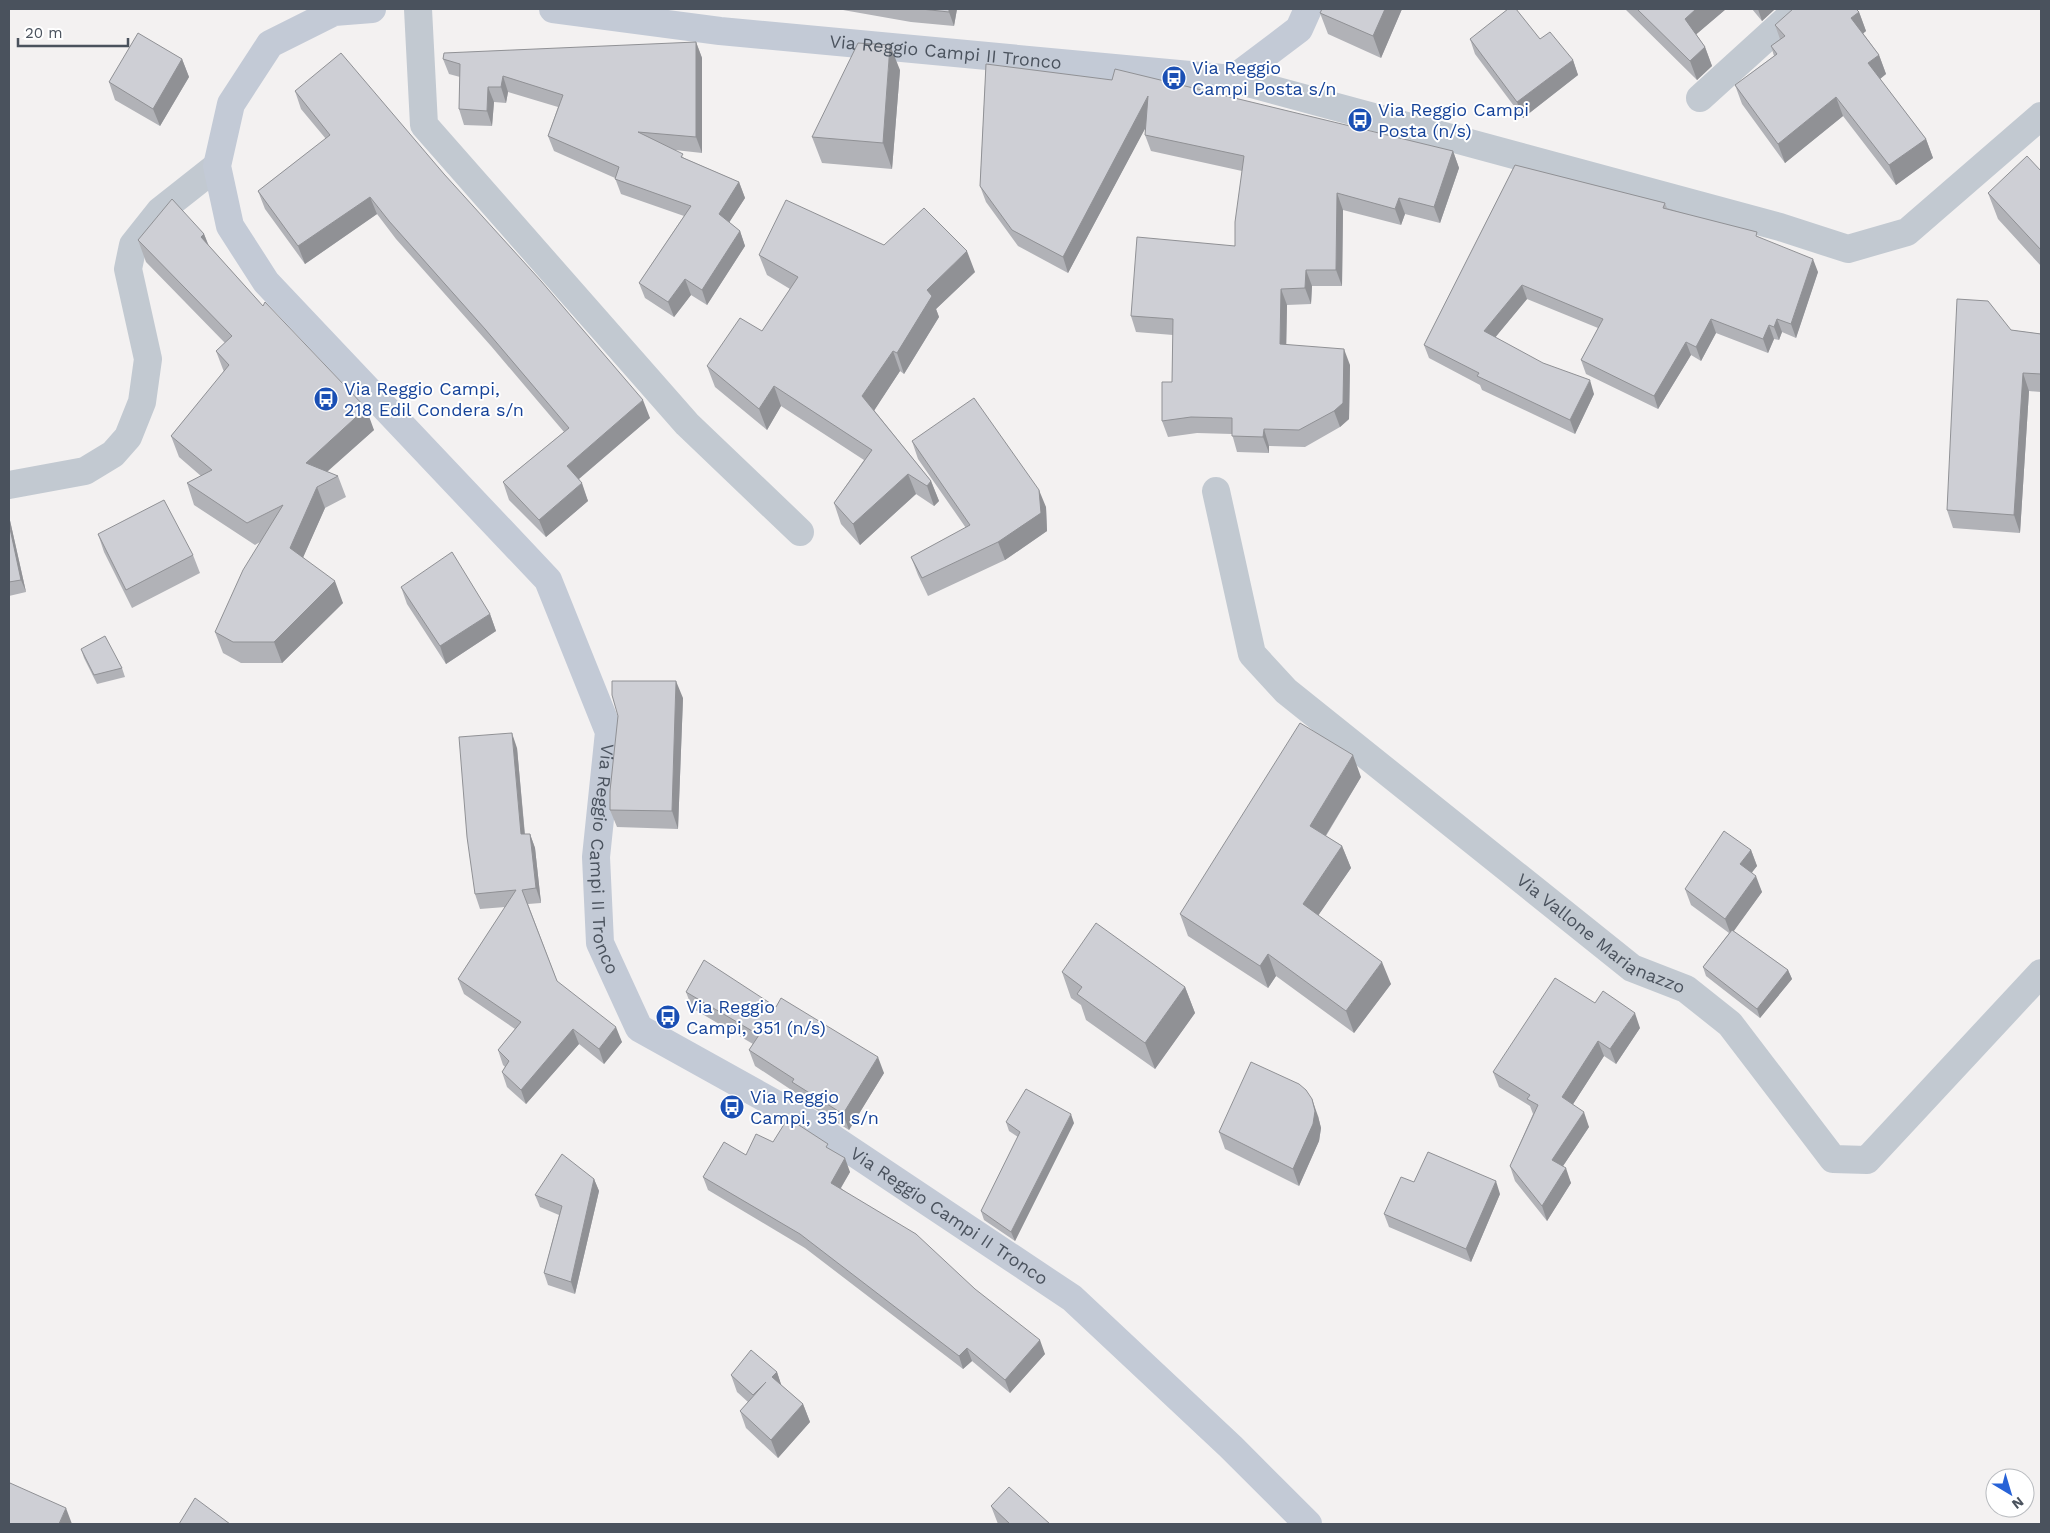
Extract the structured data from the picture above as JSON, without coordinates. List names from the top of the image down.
{
  "streets": {
    "main road": ["Via Reggio Campi II Tronco"],
    "street": ["Via Vallone Marianazzo"]
  },
  "places": {
    "bus stop": [
      "Via Reggio Campi Posta s/n",
      "Via Reggio Campi Posta (n/s)",
      "Via Reggio Campi, 218 Edil Condera s/n",
      "Via Reggio Campi, 351 (n/s)",
      "Via Reggio Campi, 351 s/n"
    ]
  },
  "scale_bar": "20 m",
  "north": "bottom right"
}
